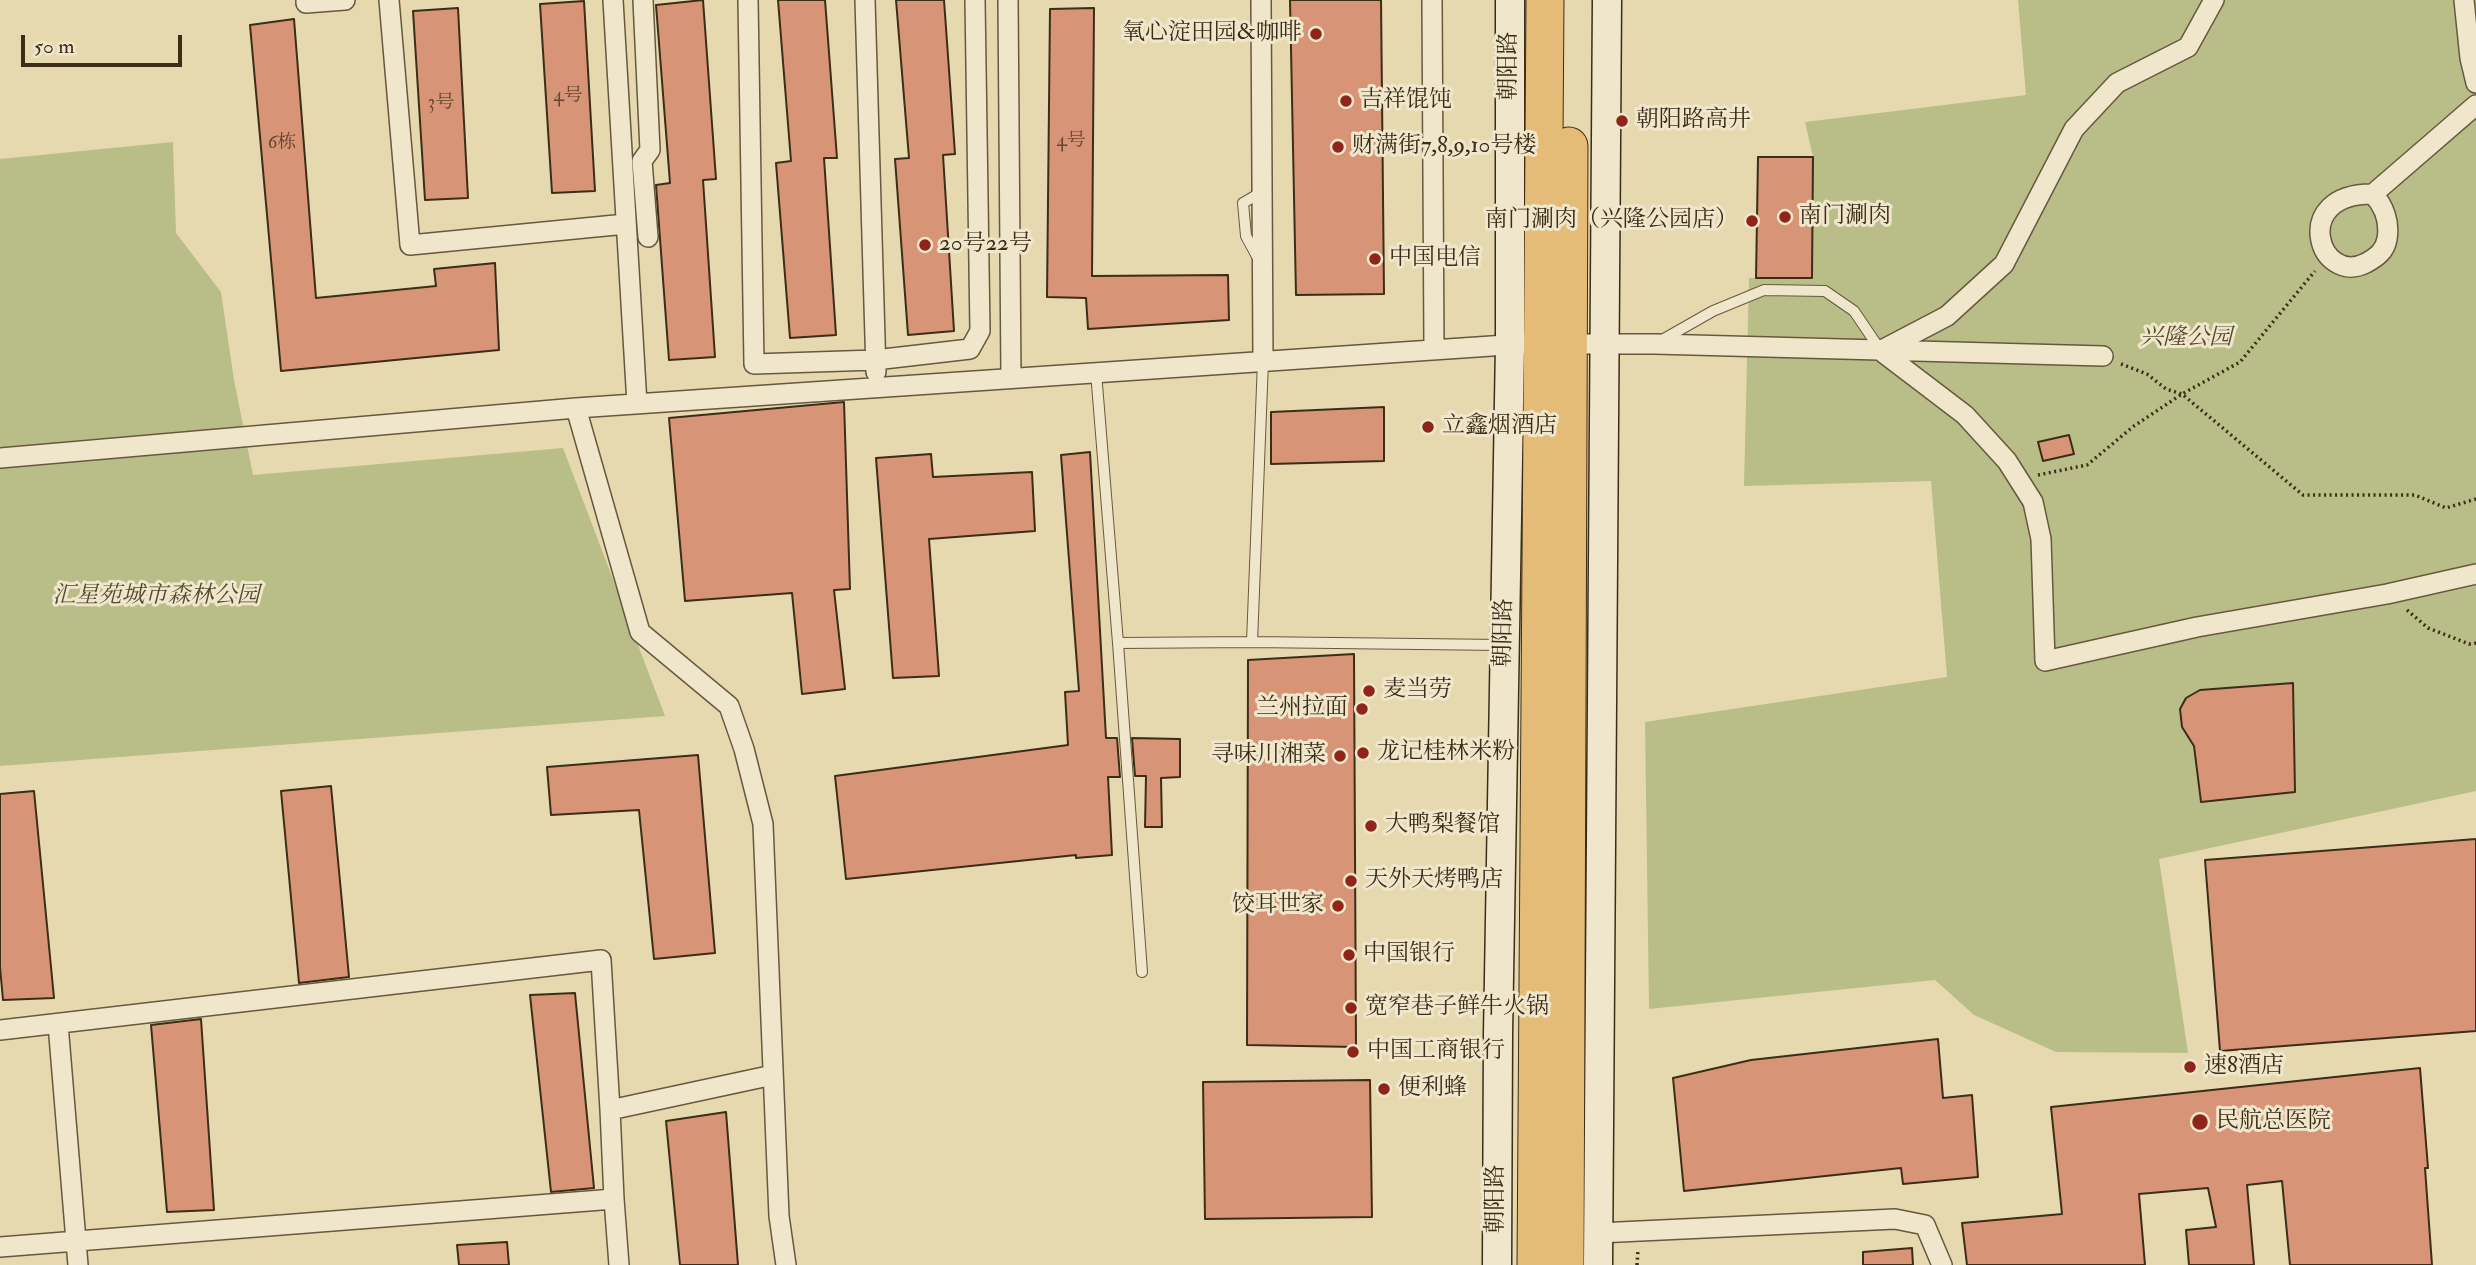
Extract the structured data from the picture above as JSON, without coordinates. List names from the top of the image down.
{
  "streets": {
    "highway": ["朝阳路"]
  },
  "parks": ["兴隆公园", "汇星苑城市森林公园"],
  "places": [
    "氧心淀田园&咖啡",
    "吉祥馄饨",
    "朝阳路高井",
    "财满街7,8,9,10号楼",
    "南门涮肉",
    "南门涮肉（兴隆公园店）",
    "20号22号",
    "中国电信",
    "立鑫烟酒店",
    "麦当劳",
    "兰州拉面",
    "龙记桂林米粉",
    "寻味川湘菜",
    "大鸭梨餐馆",
    "天外天烤鸭店",
    "饺耳世家",
    "中国银行",
    "宽窄巷子鲜牛火锅",
    "中国工商银行",
    "速8酒店",
    "便利蜂",
    "民航总医院"
  ],
  "house_numbers": [
    "4号",
    "3号",
    "4号",
    "6栋"
  ],
  "scale_bar": "50 m"
}
